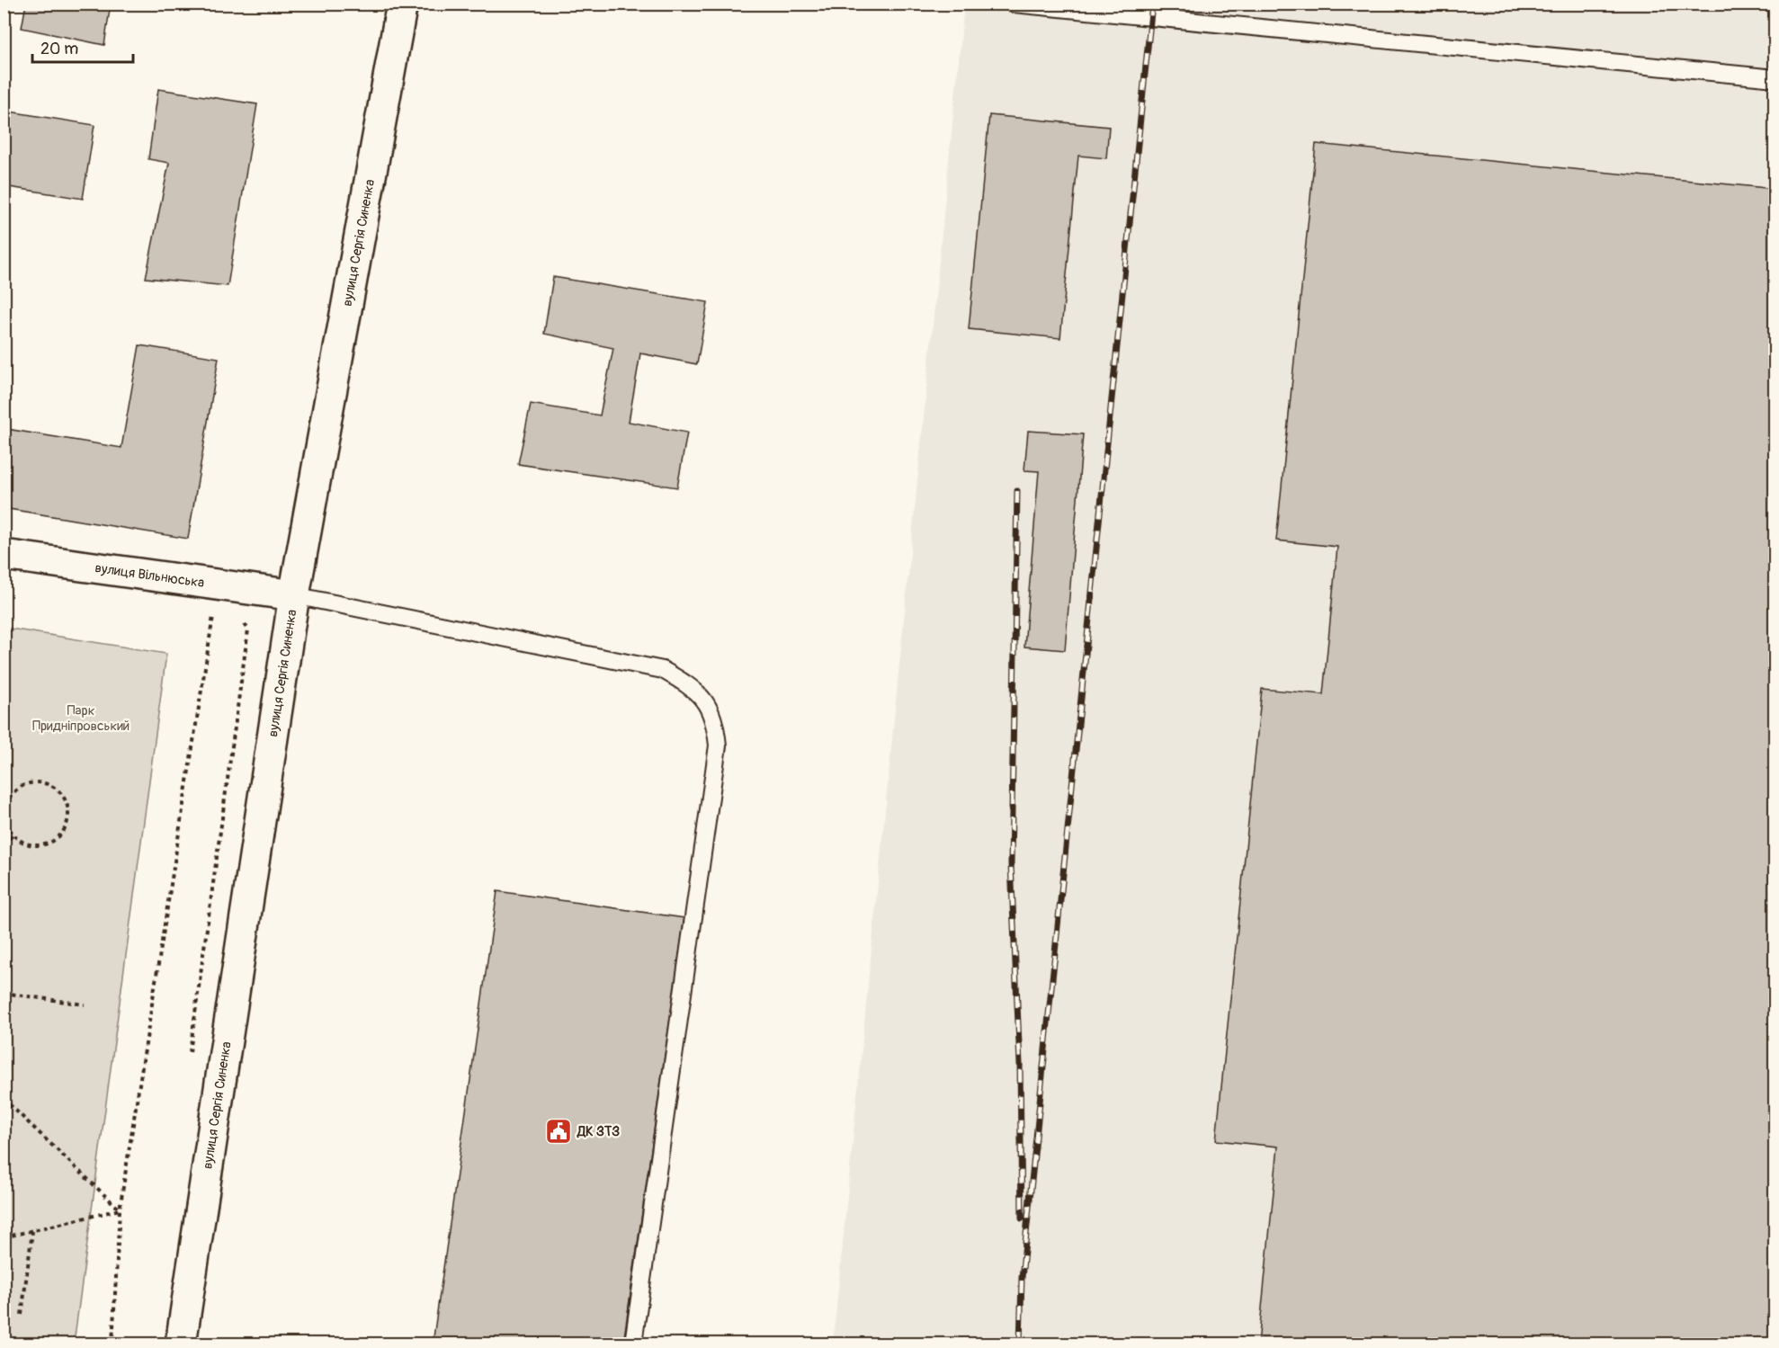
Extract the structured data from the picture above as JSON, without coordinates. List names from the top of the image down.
{
  "streets": {
    "street": ["вулиця Сергія Синенка", "вулиця Вільнюська"]
  },
  "crossings": [
    ["вулиця Сергія Синенка", "вулиця Вільнюська"]
  ],
  "parks": ["Парк Придніпровський"],
  "places": {
    "public building": ["ДК ЗТЗ"]
  },
  "scale_bar": "20 m"
}
